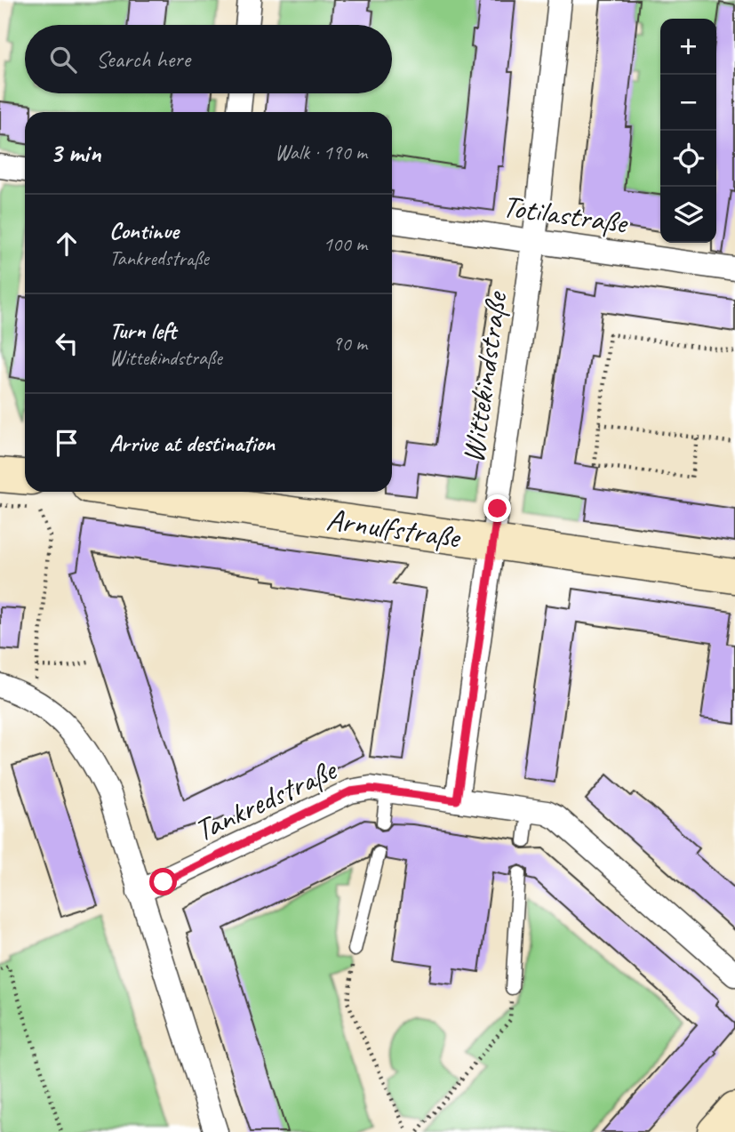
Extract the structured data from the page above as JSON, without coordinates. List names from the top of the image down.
{
  "streets": {
    "main road": ["Arnulfstraße"],
    "street": ["Totilastraße", "Wittekindstraße", "Tankredstraße"]
  },
  "crossings": [
    ["Totilastraße", "Wittekindstraße"],
    ["Wittekindstraße", "Arnulfstraße"],
    ["Wittekindstraße", "Tankredstraße"]
  ],
  "page": {
    "map_buttons": ["+", "−"],
    "search": "Search here",
    "heading": ["3 min", "Walk · 190 m"],
    "list": [
      ["Continue", "Tankredstraße", "100 m"],
      ["Turn left", "Wittekindstraße", "90 m"],
      "Arrive at destination"
    ]
  }
}
